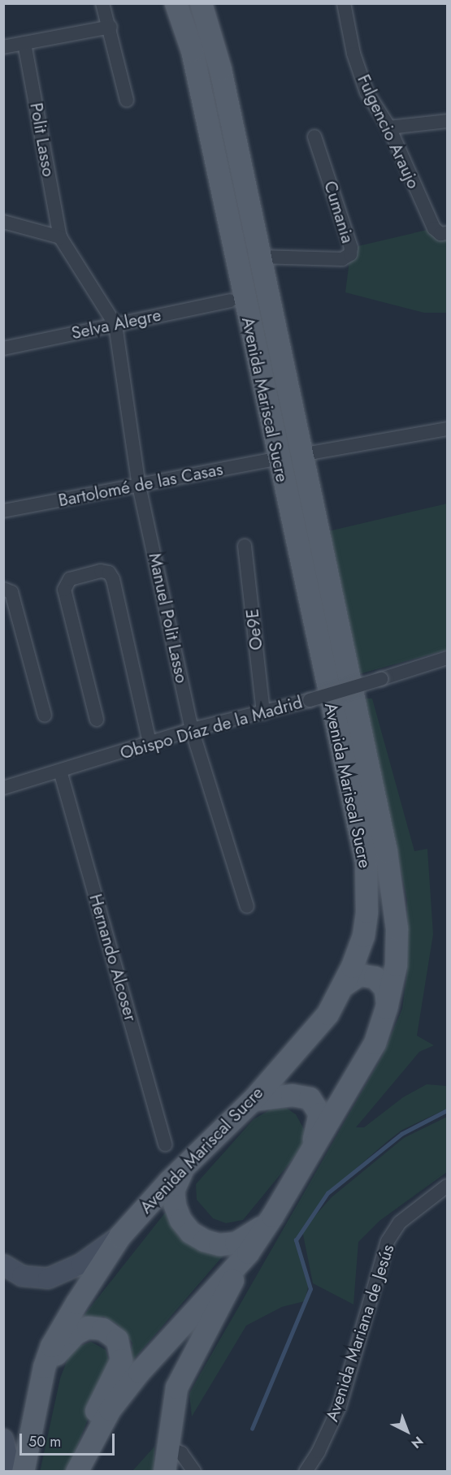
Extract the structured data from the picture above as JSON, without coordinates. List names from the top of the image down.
{
  "streets": {
    "main road": ["Avenida Mariscal Sucre"],
    "street": [
      "Fulgencio Araujo",
      "Polit Lasso",
      "Cumania",
      "Selva Alegre",
      "Bartolomé de las Casas",
      "Manuel Polit Lasso",
      "Oe9E",
      "Obispo Díaz de la Madrid",
      "Hernando Alcoser",
      "Avenida Mariana de Jesús"
    ]
  },
  "crossings": [
    ["Polit Lasso", "Selva Alegre"],
    ["Polit Lasso", "Manuel Polit Lasso"],
    ["Cumania", "Avenida Mariscal Sucre"],
    ["Selva Alegre", "Manuel Polit Lasso"],
    ["Avenida Mariscal Sucre", "Bartolomé de las Casas"],
    ["Bartolomé de las Casas", "Manuel Polit Lasso"],
    ["Manuel Polit Lasso", "Obispo Díaz de la Madrid"],
    ["Oe9E", "Obispo Díaz de la Madrid"],
    ["Obispo Díaz de la Madrid", "Hernando Alcoser"]
  ],
  "scale_bar": "50 m",
  "north": "bottom right"
}
